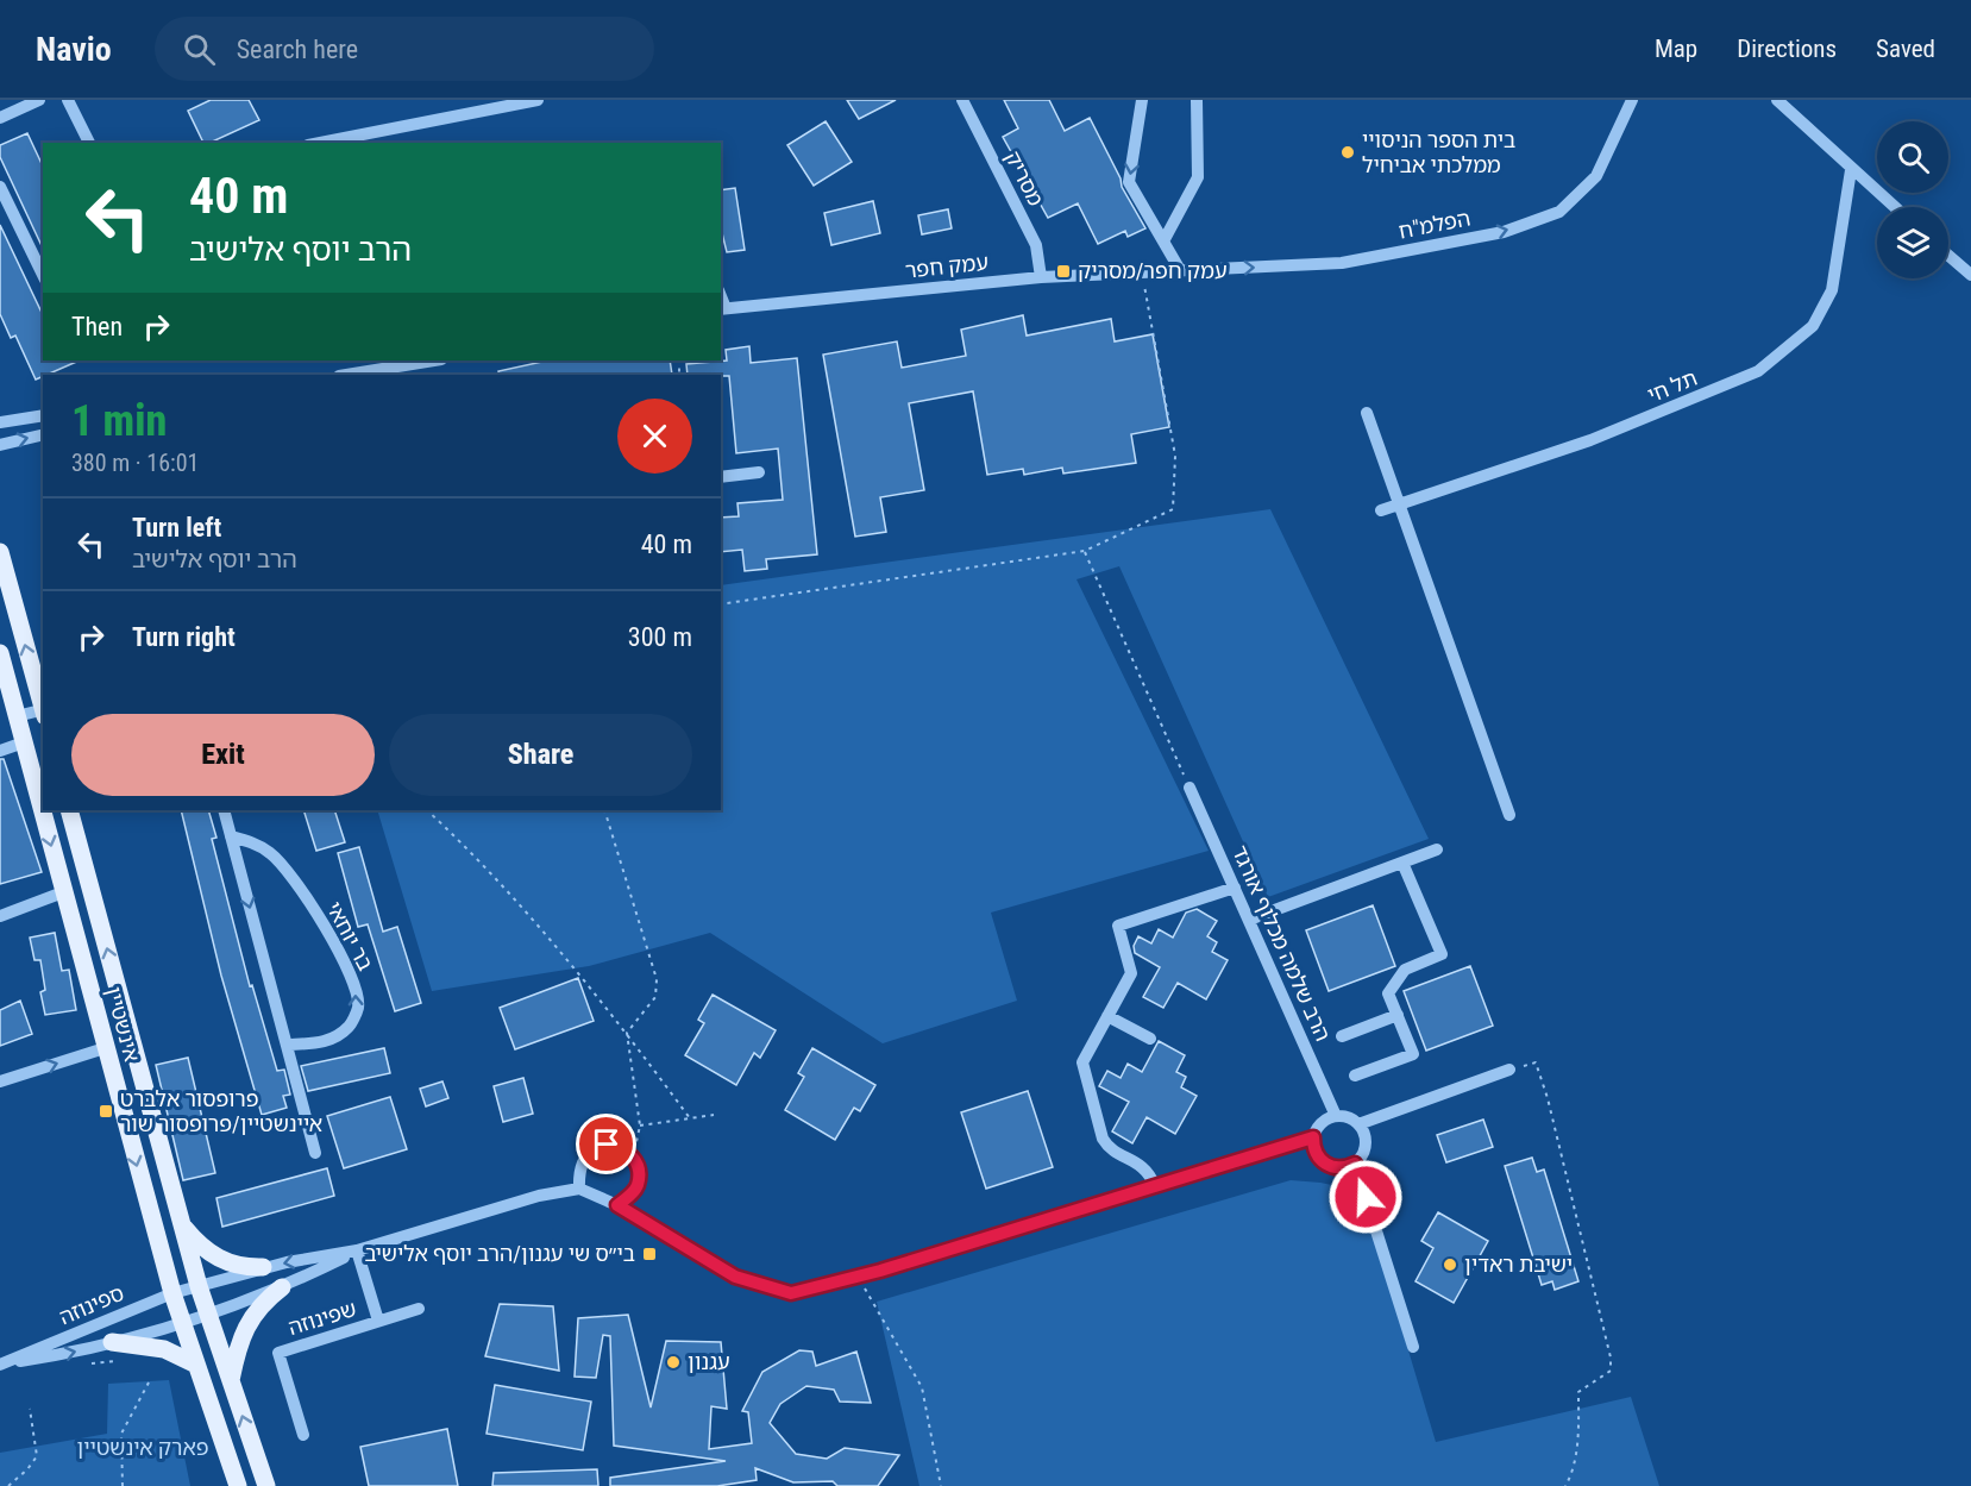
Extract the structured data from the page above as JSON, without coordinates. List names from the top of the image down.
{
  "streets": {
    "main road": ["אינשטיין"],
    "street": [
      "מסריק",
      "הפלמ\"ח",
      "עמק חפר",
      "תל חי",
      "בר יוחאי",
      "הרב שלמה מכלוף אורגד",
      "ספינוזה",
      "שפינוזה"
    ]
  },
  "crossings": [
    ["מסריק", "עמק חפר"],
    ["הפלמ\"ח", "עמק חפר"],
    ["אינשטיין", "ספינוזה"],
    ["אינשטיין", "שפינוזה"],
    ["ספינוזה", "שפינוזה"]
  ],
  "one_way": ["הפלמ\"ח"],
  "parks": ["פארק אינשטיין"],
  "places": {
    "other": ["בית הספר הניסויי ממלכתי אביחיל", "ישיבת ראדין", "עגנון"],
    "transit": ["עמק חפר/מסריק", "פרופסור אלברט איינשטיין/פרופסור שור", "בי״ס שי עגנון/הרב יוסף אלישיב"]
  },
  "page": {
    "header": "Navio",
    "search": "Search here",
    "nav": ["Map", "Directions", "Saved"],
    "turn": ["40 m", "הרב יוסף אלישיב"],
    "then": "Then",
    "heading": ["1 min", "380 m · 16:01"],
    "list": [
      {
        "name": "Turn left",
        "note": "הרב יוסף אלישיב",
        "value": "40 m"
      },
      {
        "name": "Turn right",
        "value": "300 m"
      }
    ],
    "buttons": ["Exit", "Share"]
  }
}
